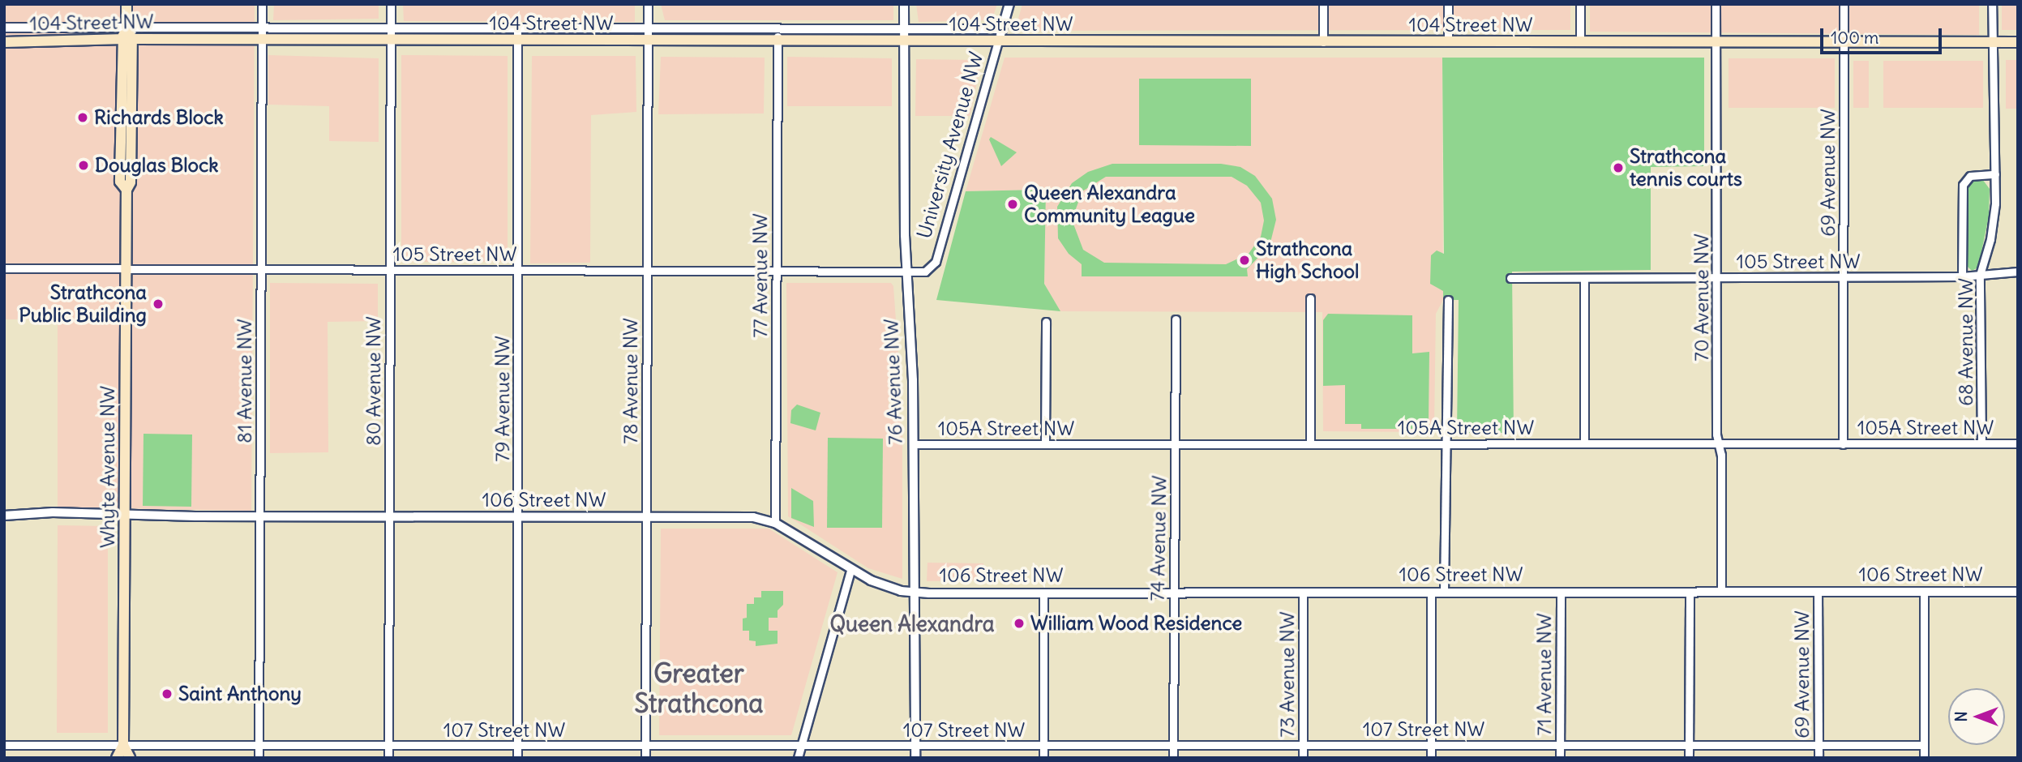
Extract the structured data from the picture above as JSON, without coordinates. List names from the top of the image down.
{
  "streets": {
    "main road": ["104 Street NW", "Whyte Avenue NW"],
    "street": [
      "University Avenue NW",
      "69 Avenue NW",
      "105 Street NW",
      "77 Avenue NW",
      "70 Avenue NW",
      "68 Avenue NW",
      "81 Avenue NW",
      "80 Avenue NW",
      "78 Avenue NW",
      "76 Avenue NW",
      "79 Avenue NW",
      "105A Street NW",
      "106 Street NW",
      "74 Avenue NW",
      "73 Avenue NW",
      "71 Avenue NW",
      "107 Street NW"
    ]
  },
  "crossings": [
    ["104 Street NW", "University Avenue NW"],
    ["104 Street NW", "69 Avenue NW"],
    ["104 Street NW", "77 Avenue NW"],
    ["104 Street NW", "70 Avenue NW"],
    ["104 Street NW", "68 Avenue NW"],
    ["104 Street NW", "81 Avenue NW"],
    ["104 Street NW", "80 Avenue NW"],
    ["104 Street NW", "78 Avenue NW"],
    ["104 Street NW", "76 Avenue NW"],
    ["104 Street NW", "79 Avenue NW"],
    ["104 Street NW", "Whyte Avenue NW"],
    ["University Avenue NW", "105 Street NW"],
    ["University Avenue NW", "76 Avenue NW"],
    ["69 Avenue NW", "105 Street NW"],
    ["69 Avenue NW", "105A Street NW"],
    ["69 Avenue NW", "106 Street NW"],
    ["69 Avenue NW", "107 Street NW"],
    ["105 Street NW", "77 Avenue NW"],
    ["105 Street NW", "70 Avenue NW"],
    ["105 Street NW", "68 Avenue NW"],
    ["105 Street NW", "81 Avenue NW"],
    ["105 Street NW", "80 Avenue NW"],
    ["105 Street NW", "78 Avenue NW"],
    ["105 Street NW", "76 Avenue NW"],
    ["105 Street NW", "79 Avenue NW"],
    ["105 Street NW", "Whyte Avenue NW"],
    ["77 Avenue NW", "106 Street NW"],
    ["70 Avenue NW", "105A Street NW"],
    ["70 Avenue NW", "106 Street NW"],
    ["68 Avenue NW", "105A Street NW"],
    ["81 Avenue NW", "106 Street NW"],
    ["81 Avenue NW", "107 Street NW"],
    ["80 Avenue NW", "106 Street NW"],
    ["80 Avenue NW", "107 Street NW"],
    ["78 Avenue NW", "106 Street NW"],
    ["78 Avenue NW", "107 Street NW"],
    ["76 Avenue NW", "105A Street NW"],
    ["76 Avenue NW", "106 Street NW"],
    ["76 Avenue NW", "107 Street NW"],
    ["79 Avenue NW", "106 Street NW"],
    ["79 Avenue NW", "107 Street NW"],
    ["105A Street NW", "74 Avenue NW"],
    ["Whyte Avenue NW", "106 Street NW"],
    ["Whyte Avenue NW", "107 Street NW"],
    ["106 Street NW", "74 Avenue NW"],
    ["106 Street NW", "73 Avenue NW"],
    ["106 Street NW", "71 Avenue NW"],
    ["74 Avenue NW", "107 Street NW"],
    ["73 Avenue NW", "107 Street NW"],
    ["71 Avenue NW", "107 Street NW"]
  ],
  "districts": ["Queen Alexandra", "Greater Strathcona"],
  "places": [
    "Richards Block",
    "Douglas Block",
    "Strathcona tennis courts",
    "Queen Alexandra Community League",
    "Strathcona High School",
    "Strathcona Public Building",
    "William Wood Residence",
    "Saint Anthony"
  ],
  "scale_bar": "100 m",
  "north": "left"
}
